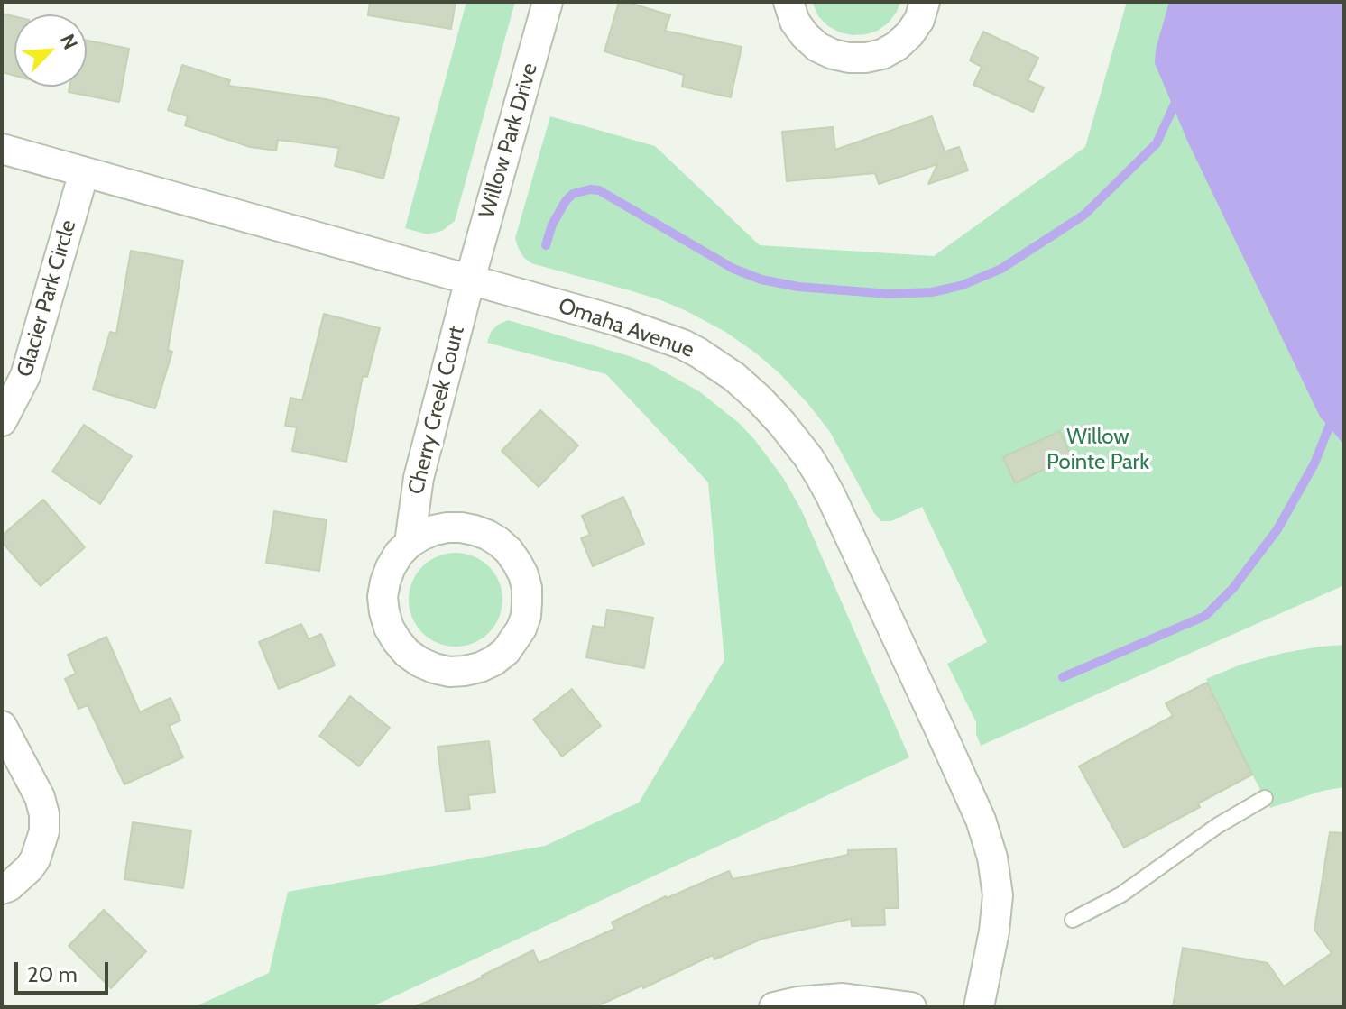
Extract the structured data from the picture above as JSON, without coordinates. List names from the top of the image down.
{
  "streets": {
    "street": [
      "Willow Park Drive",
      "Glacier Park Circle",
      "Omaha Avenue",
      "Cherry Creek Court"
    ]
  },
  "crossings": [
    ["Willow Park Drive", "Omaha Avenue"],
    ["Willow Park Drive", "Cherry Creek Court"],
    ["Glacier Park Circle", "Omaha Avenue"],
    ["Omaha Avenue", "Cherry Creek Court"]
  ],
  "parks": ["Willow Pointe Park"],
  "scale_bar": "20 m",
  "north": "top right"
}
